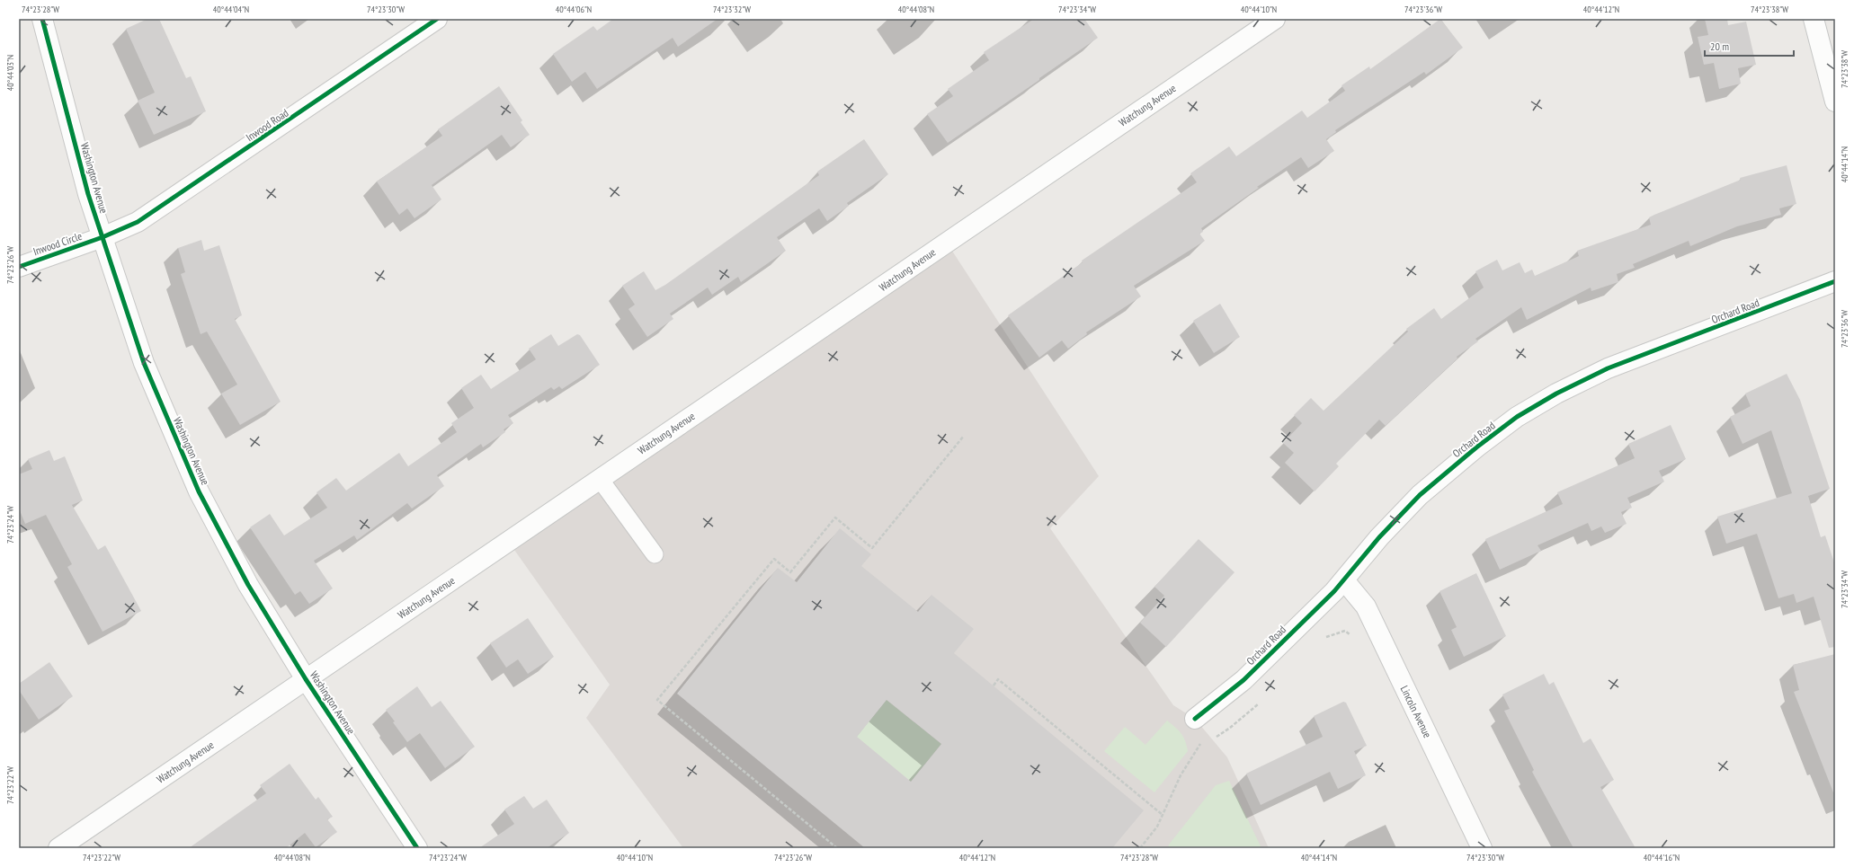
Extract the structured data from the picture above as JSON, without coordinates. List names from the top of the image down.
{
  "streets": {
    "street": [
      "Watchung Avenue",
      "Inwood Road",
      "Washington Avenue",
      "Inwood Circle",
      "Orchard Road",
      "Lincoln Avenue"
    ]
  },
  "crossings": [
    ["Watchung Avenue", "Washington Avenue"],
    ["Inwood Road", "Washington Avenue"],
    ["Inwood Road", "Inwood Circle"],
    ["Washington Avenue", "Inwood Circle"],
    ["Orchard Road", "Lincoln Avenue"]
  ],
  "scale_bar": "20 m",
  "coordinates": [
    "74°23'28\"W",
    "40°44'04\"N",
    "74°23'30\"W",
    "40°44'06\"N",
    "74°23'32\"W",
    "40°44'08\"N",
    "74°23'34\"W",
    "40°44'10\"N",
    "74°23'36\"W",
    "40°44'12\"N",
    "74°23'38\"W",
    "40°44'03\"N",
    "40°44'14\"N",
    "74°23'26\"W",
    "74°23'24\"W",
    "74°23'22\"W",
    "40°44'16\"N"
  ]
}
